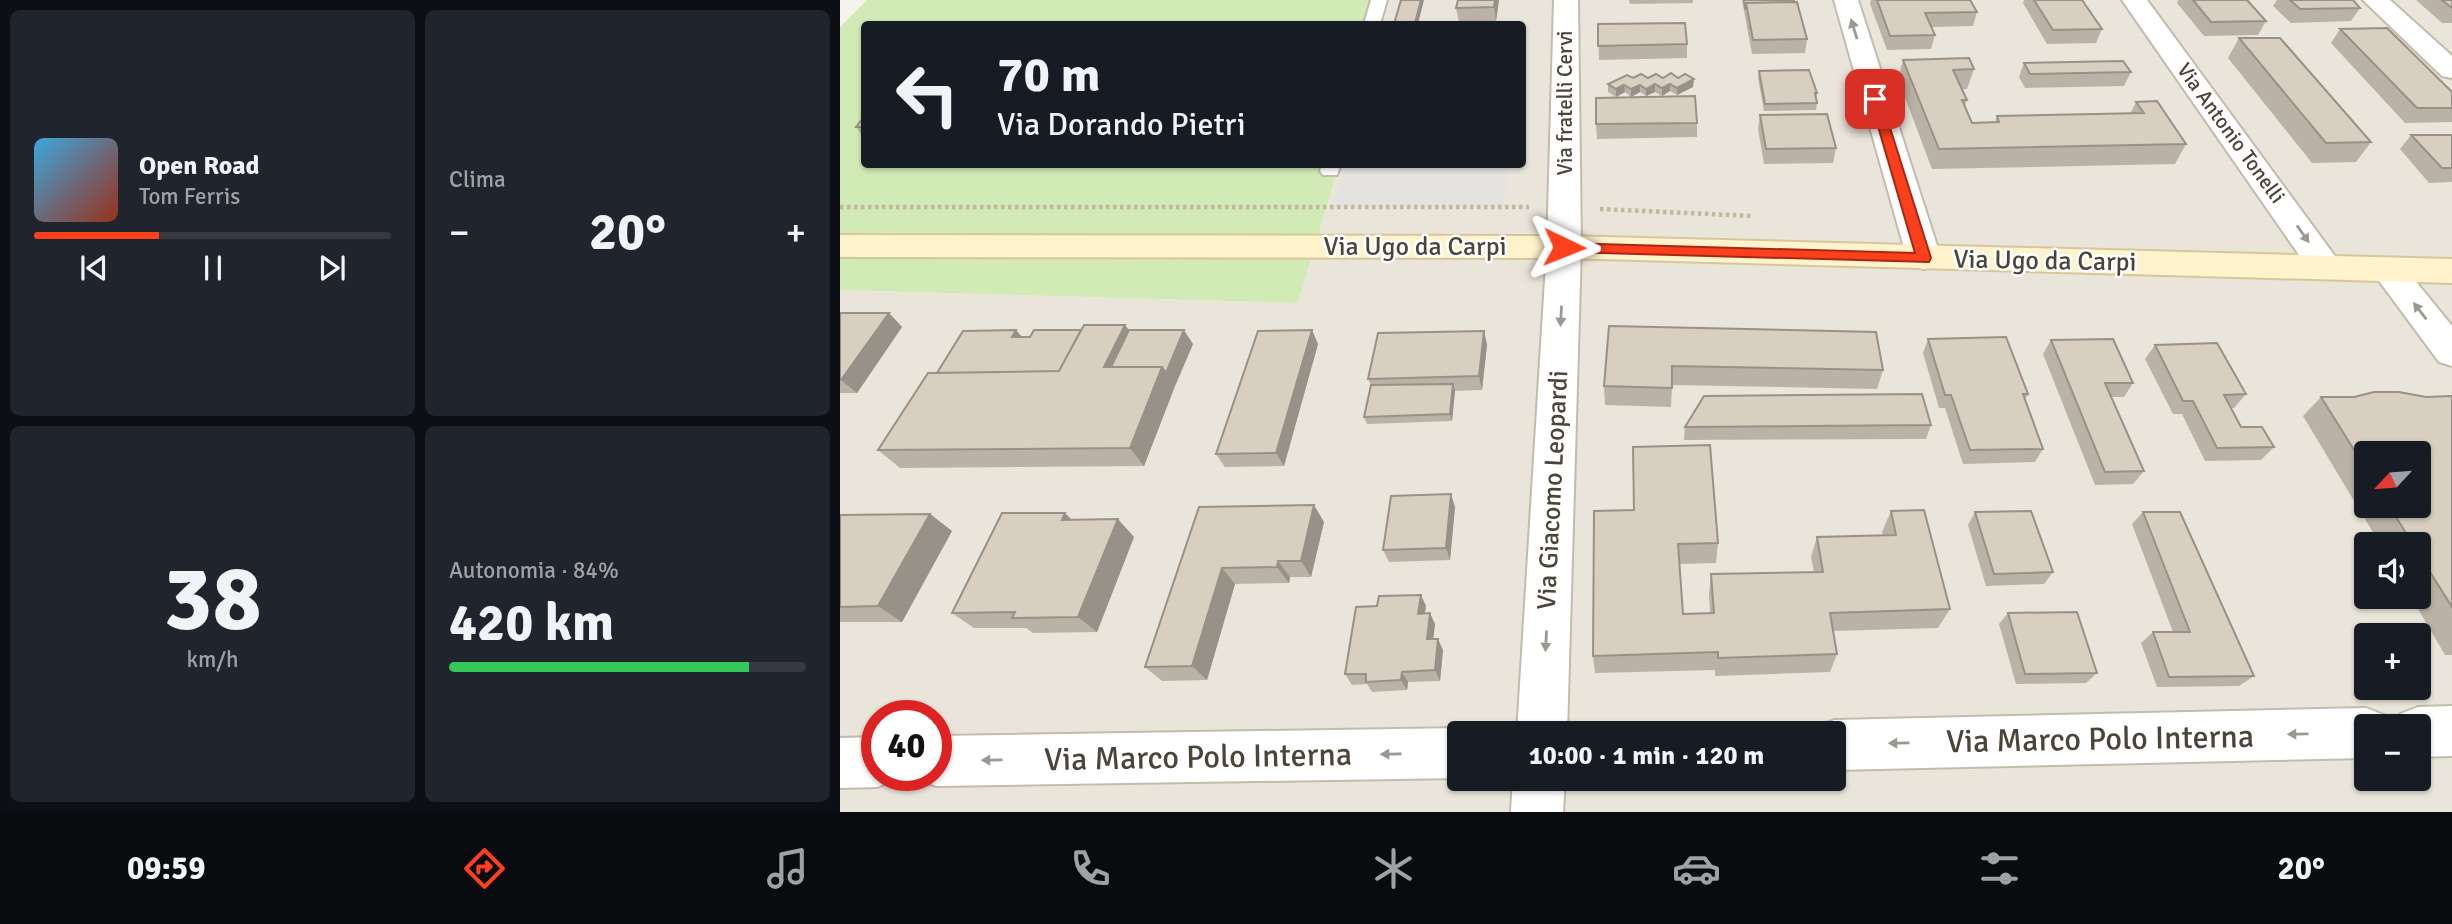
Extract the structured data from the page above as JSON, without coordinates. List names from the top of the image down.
{
  "streets": {
    "street": [
      "Via fratelli Cervi",
      "Via Antonio Tonelli",
      "Via Ugo da Carpi",
      "Via Giacomo Leopardi",
      "Via Marco Polo Interna"
    ]
  },
  "crossings": [
    ["Via fratelli Cervi", "Via Ugo da Carpi"],
    ["Via fratelli Cervi", "Via Giacomo Leopardi"],
    ["Via Antonio Tonelli", "Via Ugo da Carpi"],
    ["Via Ugo da Carpi", "Via Giacomo Leopardi"]
  ],
  "one_way": ["Via Giacomo Leopardi", "Via Marco Polo Interna"],
  "north": "bottom left",
  "page": {
    "tile": [
      "Clima",
      ["38", "km/h"],
      ["Autonomia · 84%", "420 km"]
    ],
    "turn": ["70 m", "Via Dorando Pietri"],
    "song": ["Open Road", "Tom Ferris"],
    "heat": ["−", "20°", "+"],
    "map_buttons": ["+", "−"],
    "limit": "40",
    "trip": "10:00 · 1 min · 120 m",
    "tabs": ["09:59", "20°"]
  }
}
